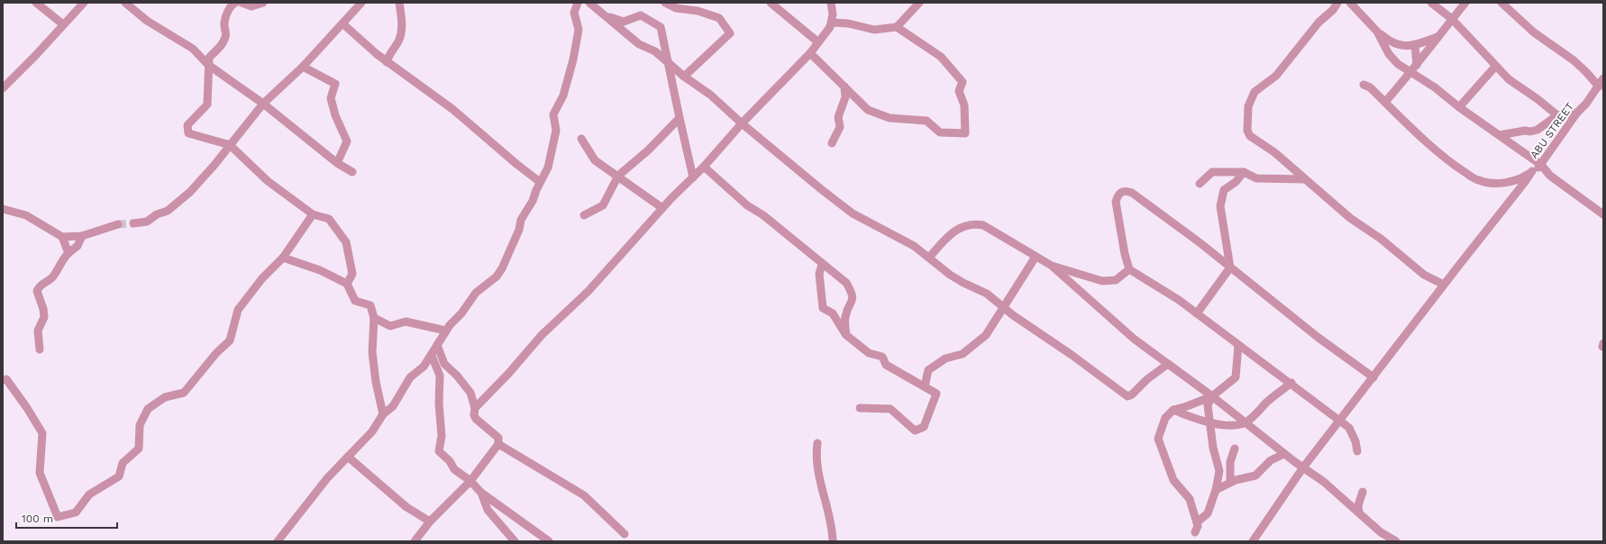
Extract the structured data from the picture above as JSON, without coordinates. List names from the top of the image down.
{
  "streets": {
    "street": ["ABU STREET"]
  },
  "scale_bar": "100 m"
}
